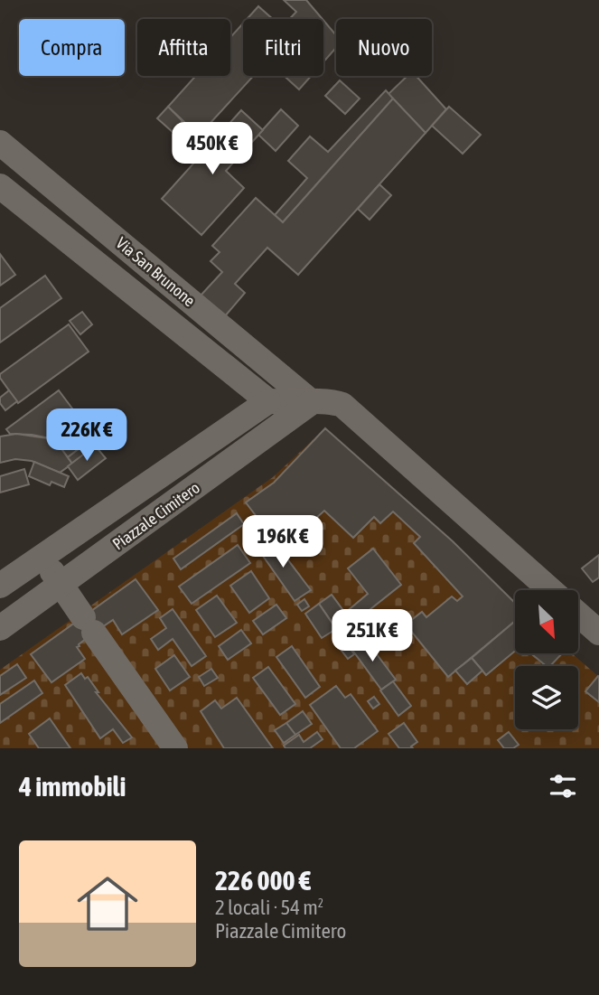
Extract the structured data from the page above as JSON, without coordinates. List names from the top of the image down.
{
  "streets": {
    "street": ["Via San Brunone", "Piazzale Cimitero"]
  },
  "crossings": [
    ["Via San Brunone", "Piazzale Cimitero"]
  ],
  "north": "bottom right",
  "page": {
    "chip": [
      "Compra",
      "Affitta",
      "Filtri",
      "Nuovo"
    ],
    "price": [
      "450K €",
      "226K €",
      "196K €",
      "251K €"
    ],
    "heading": "4 immobili",
    "list": [
      {
        "name": "226 000 €",
        "note": "2 locali · 54 m² · Piazzale Cimitero"
      }
    ]
  }
}
